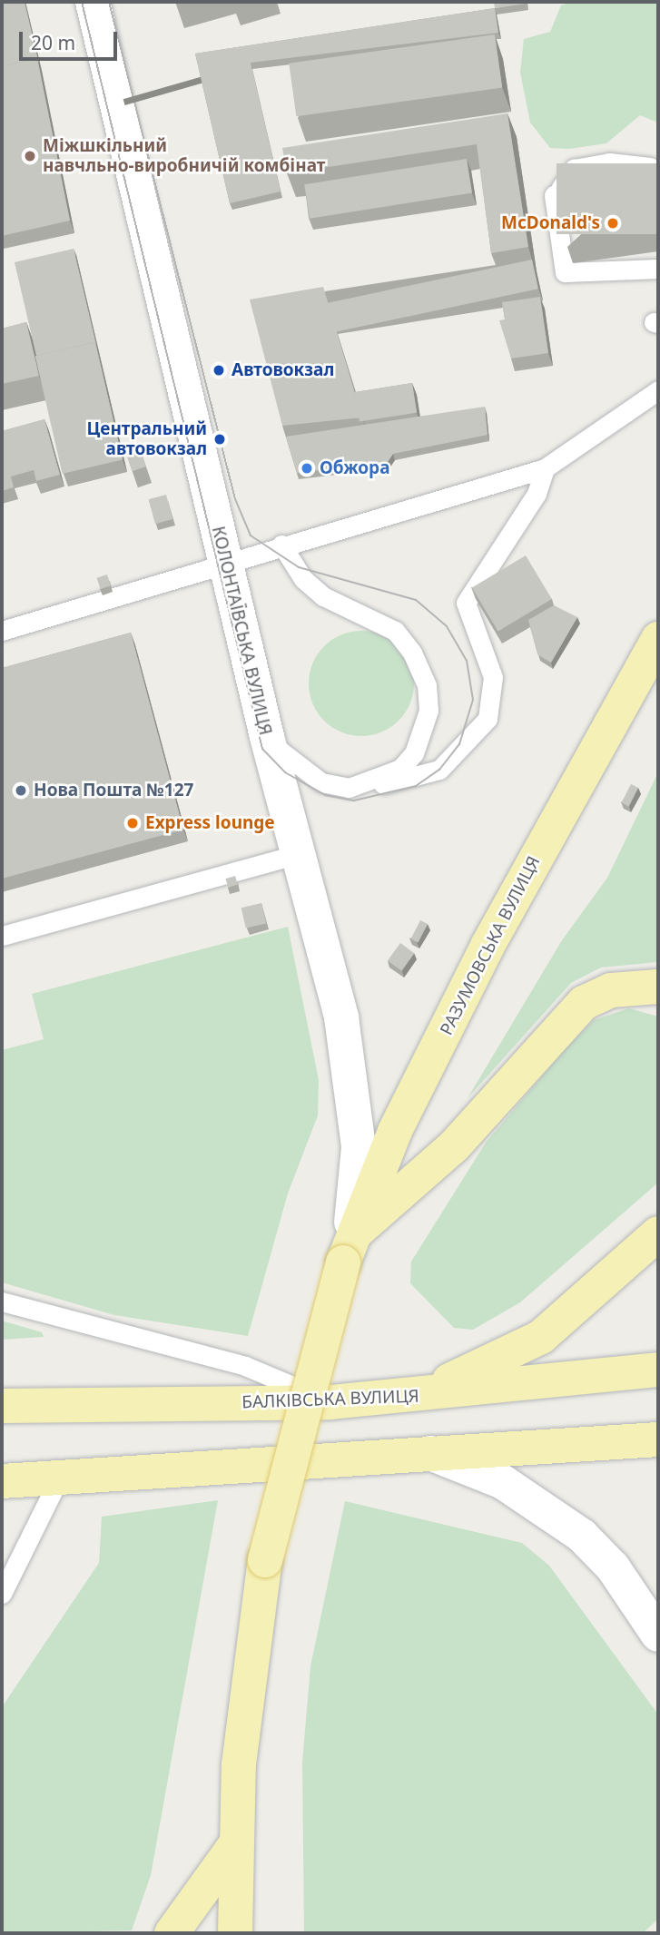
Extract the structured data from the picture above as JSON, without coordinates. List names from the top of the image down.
{
  "streets": {
    "main road": ["КОЛОНТАЇВСЬКА ВУЛИЦЯ", "РАЗУМОВСЬКА ВУЛИЦЯ", "БАЛКІВСЬКА ВУЛИЦЯ"]
  },
  "crossings": [
    ["КОЛОНТАЇВСЬКА ВУЛИЦЯ", "РАЗУМОВСЬКА ВУЛИЦЯ"]
  ],
  "places": [
    "Міжшкільний навчльно-виробничій комбінат",
    "McDonald's",
    "Автовокзал",
    "Центральний автовокзал",
    "Обжора",
    "Нова Пошта №127",
    "Express lounge"
  ],
  "scale_bar": "20 m"
}
